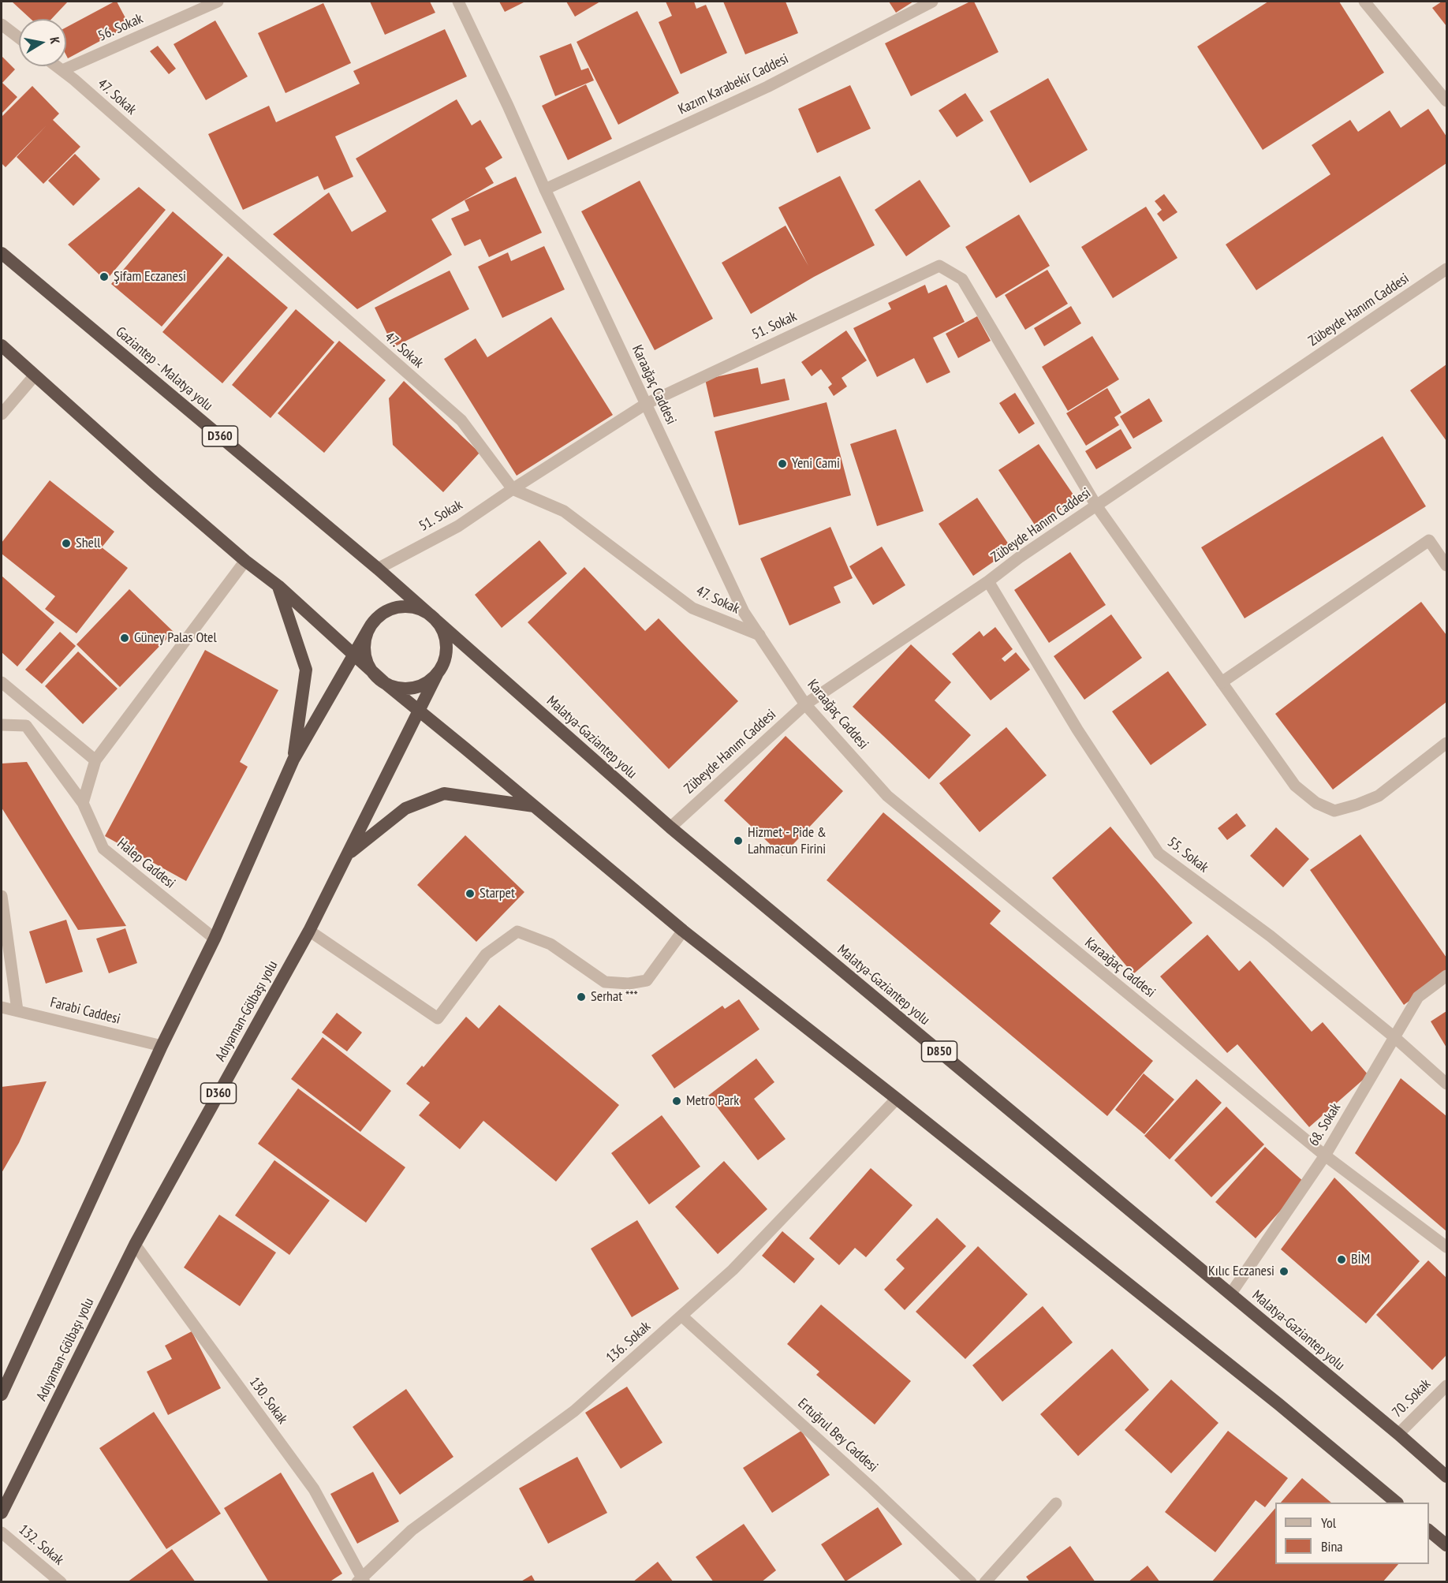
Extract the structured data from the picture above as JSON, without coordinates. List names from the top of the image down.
{
  "streets": {
    "highway": [
      "Gaziantep - Malatya yolu",
      "D360",
      "Malatya-Gaziantep yolu",
      "Adıyaman-Gölbaşı yolu",
      "D850"
    ],
    "street": [
      "56. Sokak",
      "Kazım Karabekir Caddesi",
      "47. Sokak",
      "Zübeyde Hanım Caddesi",
      "51. Sokak",
      "Karaağaç Caddesi",
      "55. Sokak",
      "Halep Caddesi",
      "Farabi Caddesi",
      "68. Sokak",
      "136. Sokak",
      "70. Sokak",
      "130. Sokak",
      "Ertuğrul Bey Caddesi",
      "132. Sokak"
    ]
  },
  "crossings": [
    ["56. Sokak", "47. Sokak"],
    ["Kazım Karabekir Caddesi", "Karaağaç Caddesi"],
    ["47. Sokak", "51. Sokak"],
    ["47. Sokak", "Karaağaç Caddesi"],
    ["Zübeyde Hanım Caddesi", "51. Sokak"],
    ["Zübeyde Hanım Caddesi", "Karaağaç Caddesi"],
    ["Zübeyde Hanım Caddesi", "Malatya-Gaziantep yolu"],
    ["Zübeyde Hanım Caddesi", "55. Sokak"],
    ["51. Sokak", "Gaziantep - Malatya yolu"],
    ["51. Sokak", "Karaağaç Caddesi"],
    ["Gaziantep - Malatya yolu", "Malatya-Gaziantep yolu"],
    ["Gaziantep - Malatya yolu", "Adıyaman-Gölbaşı yolu"],
    ["Karaağaç Caddesi", "68. Sokak"],
    ["Malatya-Gaziantep yolu", "Adıyaman-Gölbaşı yolu"],
    ["Malatya-Gaziantep yolu", "68. Sokak"],
    ["Malatya-Gaziantep yolu", "70. Sokak"],
    ["55. Sokak", "68. Sokak"],
    ["Adıyaman-Gölbaşı yolu", "130. Sokak"],
    ["136. Sokak", "130. Sokak"],
    ["136. Sokak", "Ertuğrul Bey Caddesi"]
  ],
  "places": [
    "Şifam Eczanesi",
    "Yeni Cami",
    "Shell",
    "Güney Palas Otel",
    "Hizmet - Pide & Lahmacun Firini",
    "Starpet",
    "Serhat ***",
    "Metro Park",
    "BİM",
    "Kılıc Eczanesi"
  ],
  "legend": ["Yol", "Bina"],
  "north": "right"
}
